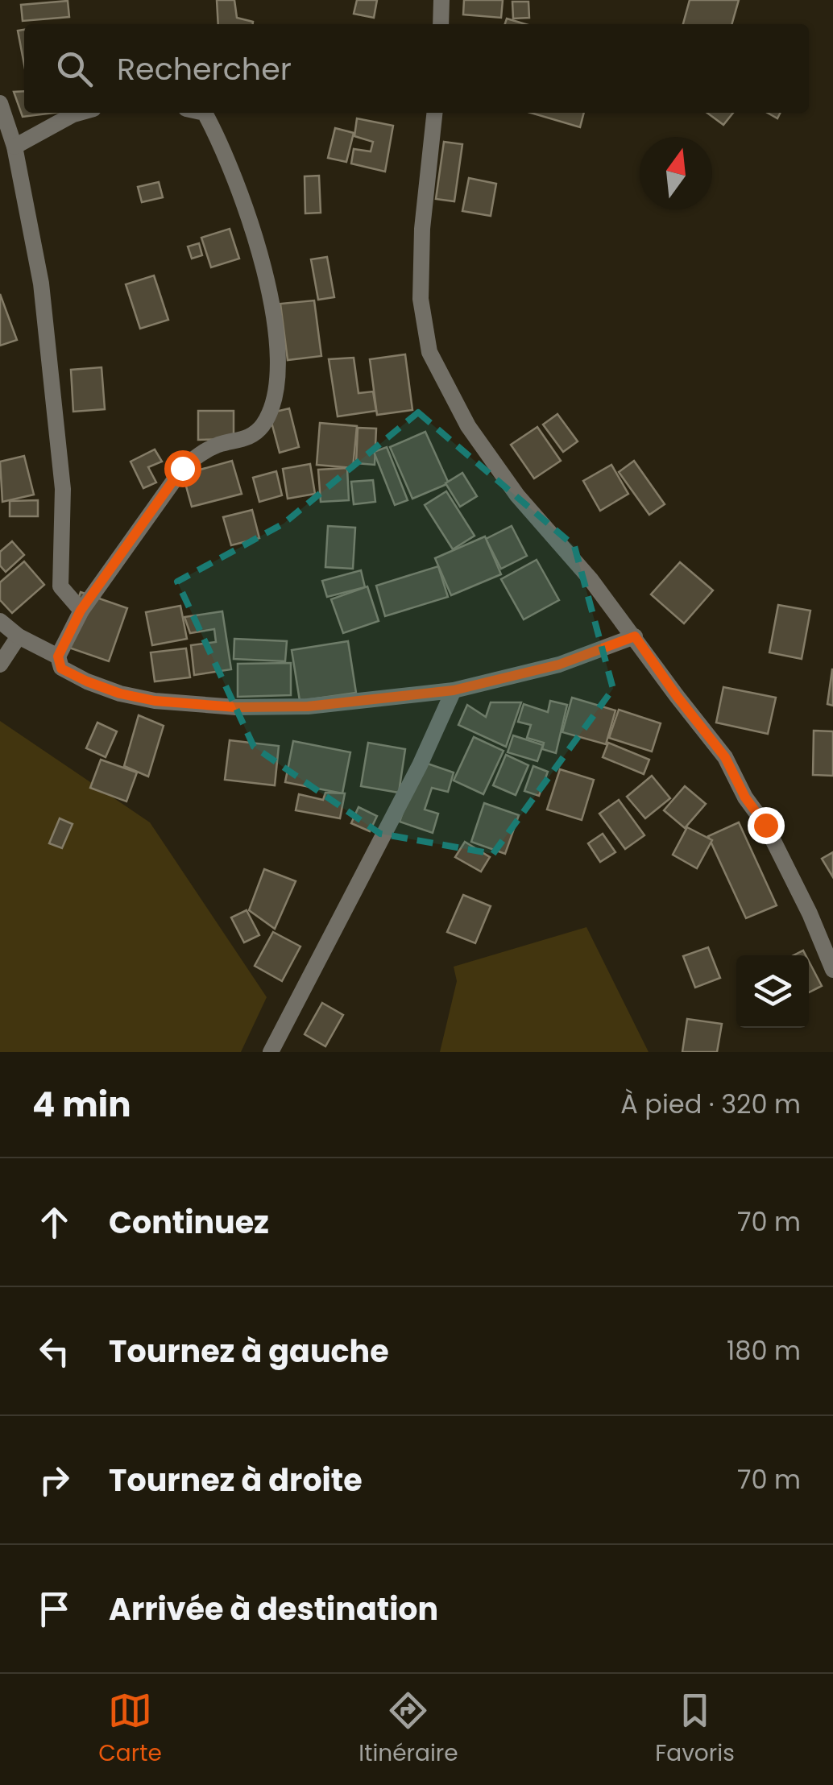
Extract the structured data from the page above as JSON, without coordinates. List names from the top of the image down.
{
  "north": "top",
  "page": {
    "search": "Rechercher",
    "heading": ["4 min", "À pied · 320 m"],
    "list": [
      ["Continuez", "70 m"],
      ["Tournez à gauche", "180 m"],
      ["Tournez à droite", "70 m"],
      "Arrivée à destination"
    ],
    "nav": ["Carte", "Itinéraire", "Favoris"]
  }
}
